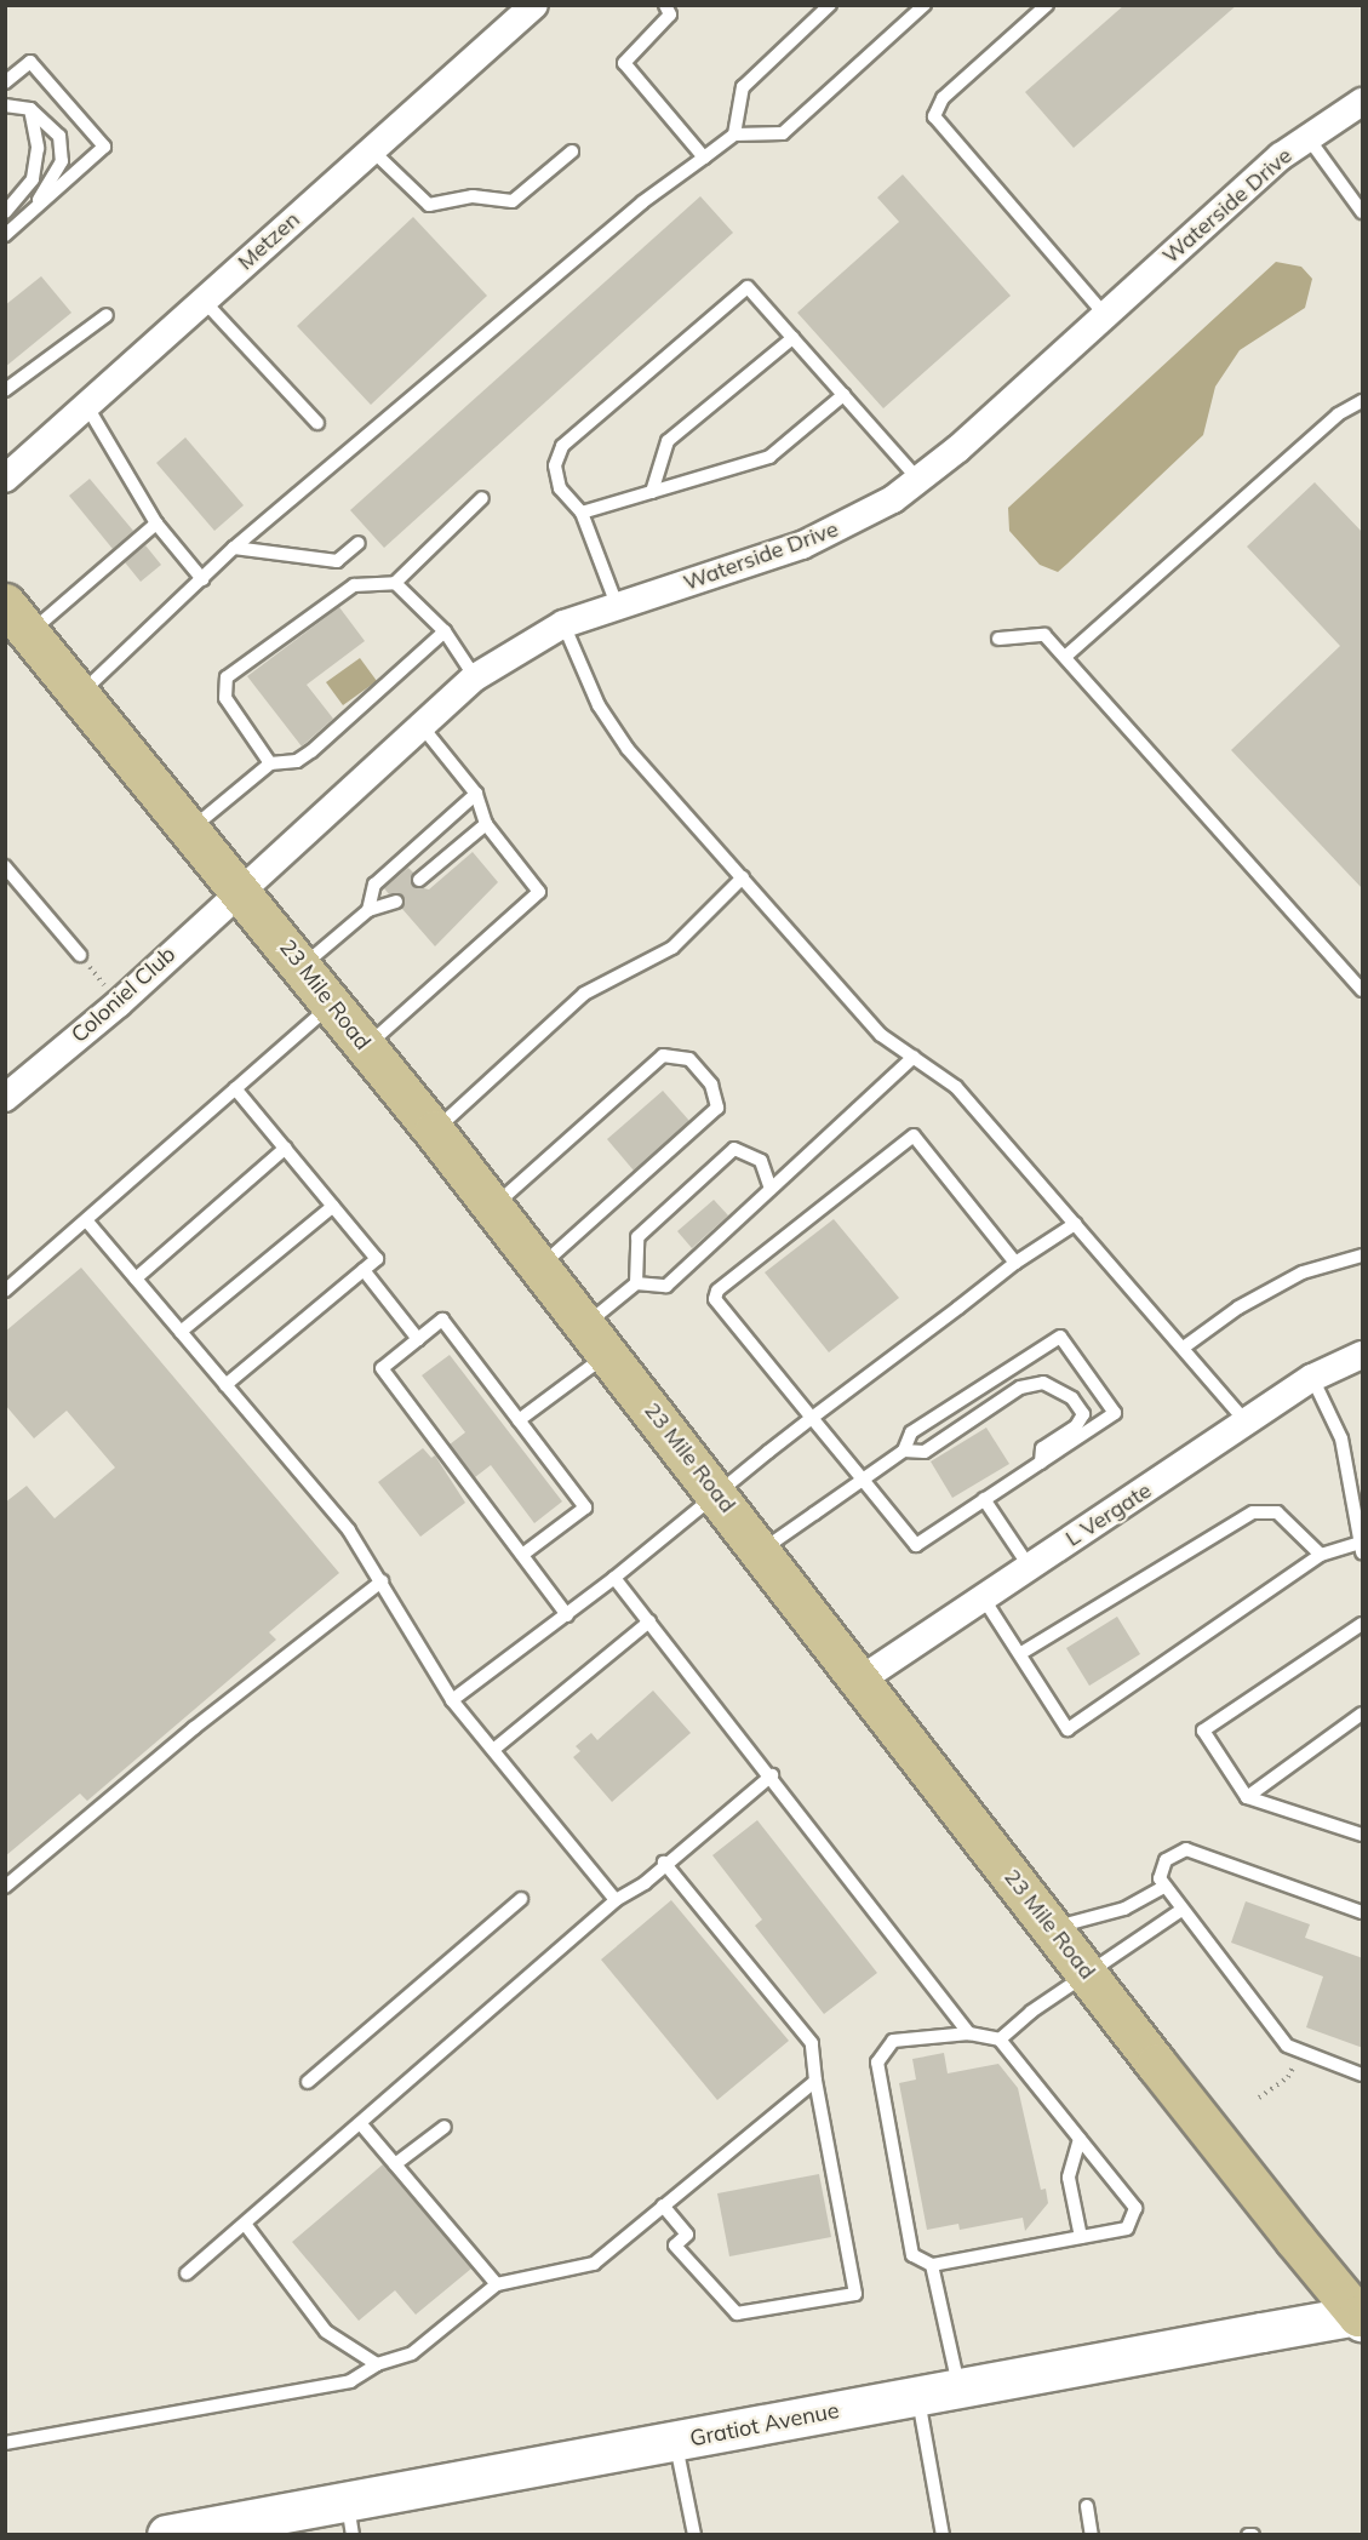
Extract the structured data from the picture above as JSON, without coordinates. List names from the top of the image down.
{
  "streets": {
    "main road": ["23 Mile Road", "Gratiot Avenue"],
    "street": [
      "Waterside Drive",
      "Metzen",
      "Coloniel Club",
      "L Vergate"
    ]
  },
  "crossings": [
    ["Waterside Drive", "Coloniel Club"],
    ["Waterside Drive", "23 Mile Road"],
    ["Coloniel Club", "23 Mile Road"],
    ["23 Mile Road", "L Vergate"],
    ["23 Mile Road", "Gratiot Avenue"]
  ]
}
